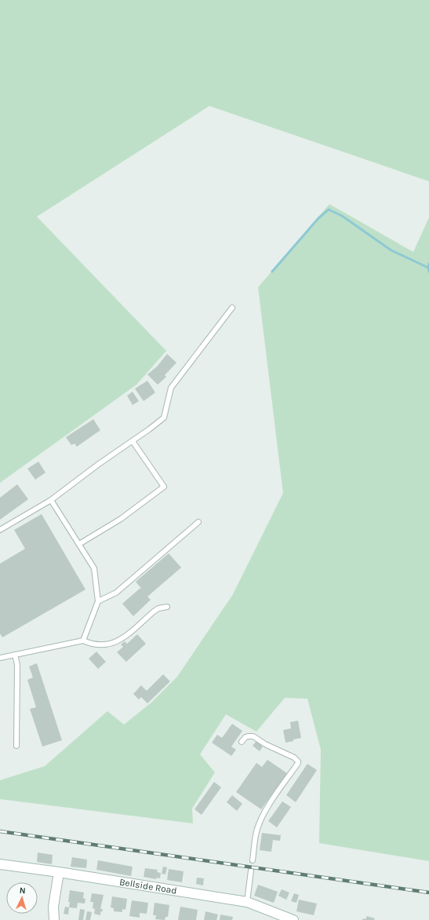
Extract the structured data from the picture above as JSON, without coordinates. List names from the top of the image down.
{
  "streets": {
    "main road": ["Bellside Road"]
  },
  "north": "top"
}
